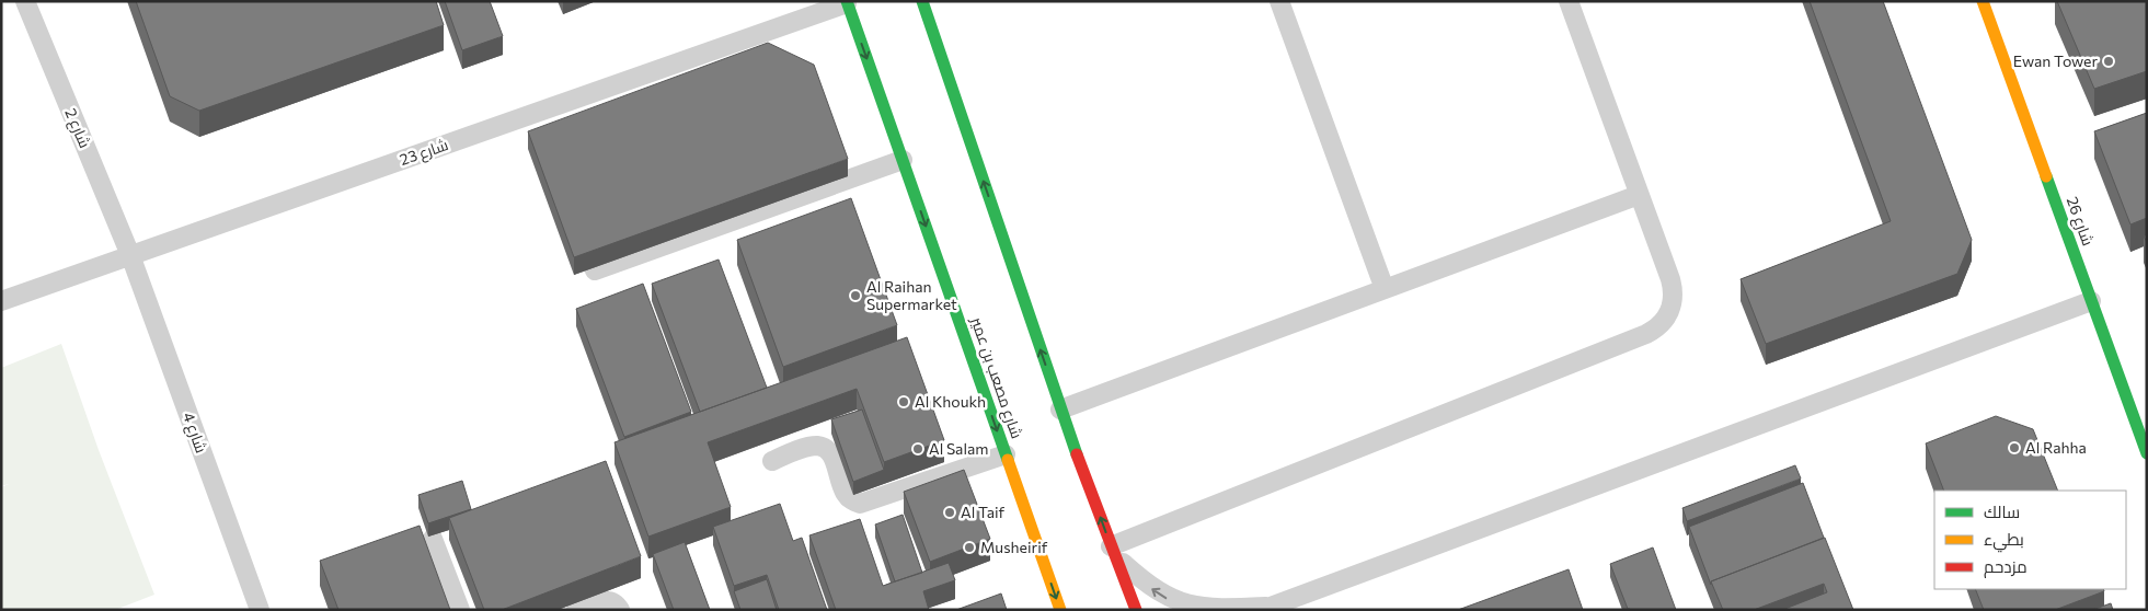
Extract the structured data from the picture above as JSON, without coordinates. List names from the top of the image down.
{
  "streets": {
    "street": ["شارع 26", "شارع مصعب بن عمير"],
    "lane": ["شارع 2", "شارع 23", "شارع 4"]
  },
  "crossings": [
    ["شارع 2", "شارع 23"],
    ["شارع 2", "شارع 4"],
    ["شارع 23", "شارع مصعب بن عمير"],
    ["شارع 23", "شارع 4"]
  ],
  "places": [
    "Ewan Tower",
    "Al Raihan Supermarket",
    "Al Khoukh",
    "Al Rahha",
    "Al Salam",
    "Al Taif",
    "Musheirif"
  ],
  "legend": ["سالك", "بطيء", "مزدحم"]
}
